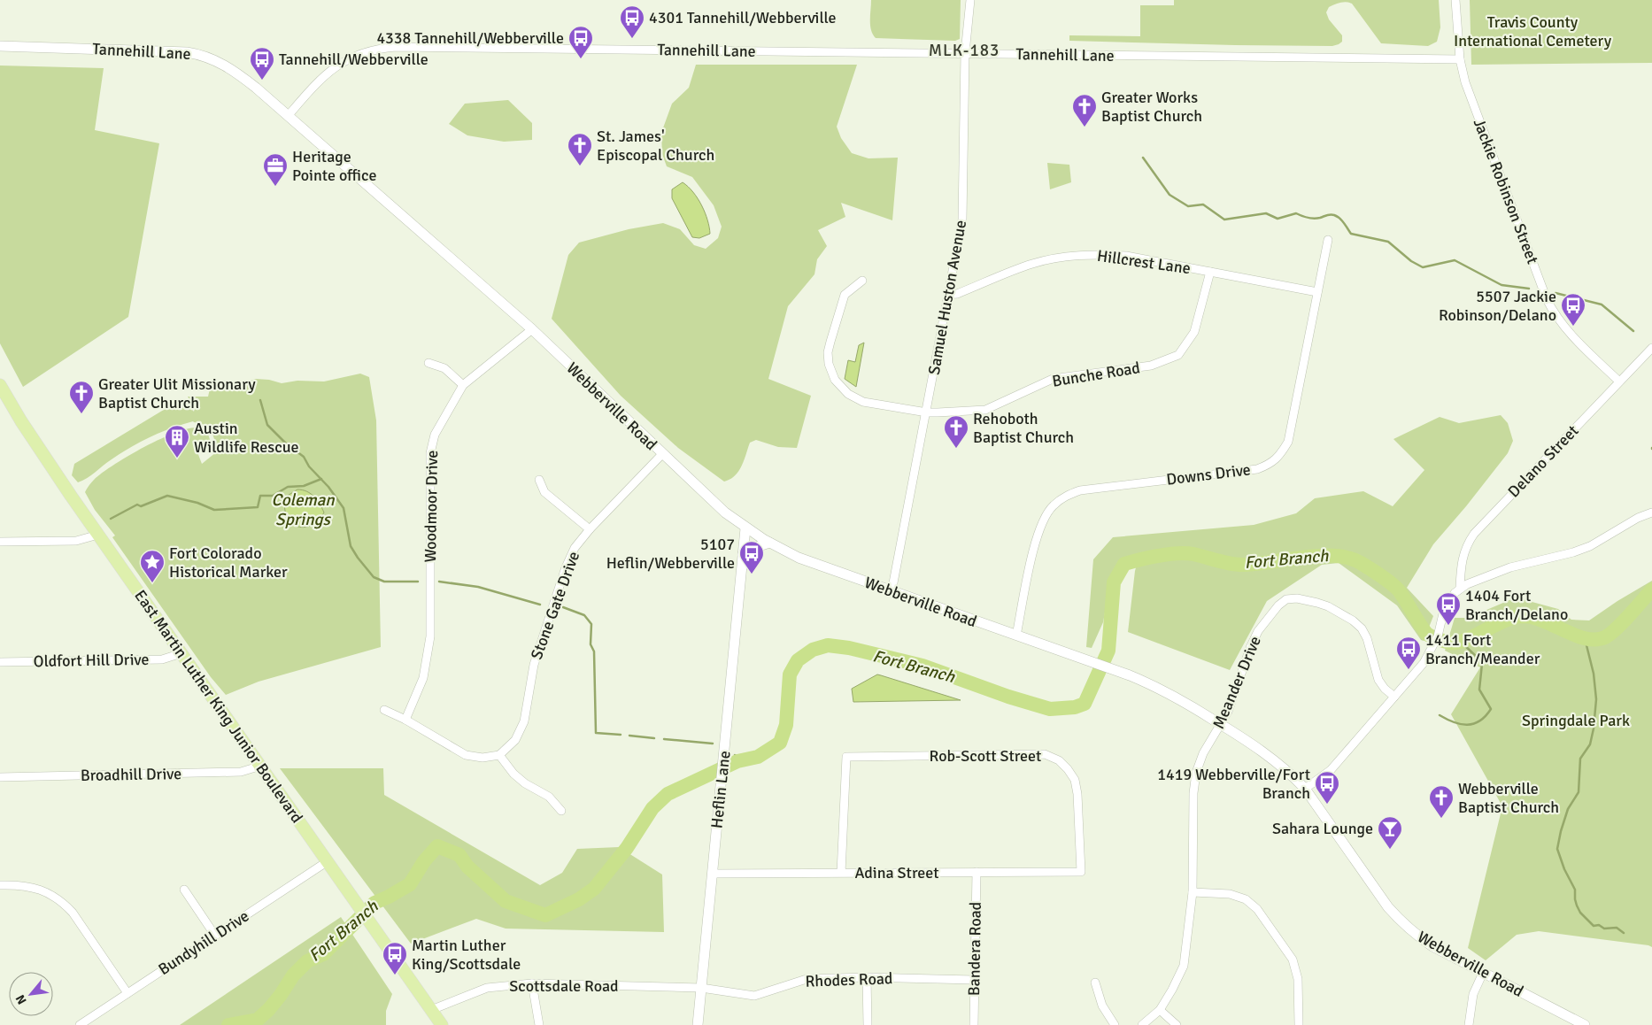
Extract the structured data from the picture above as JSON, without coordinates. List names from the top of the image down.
{
  "streets": {
    "main road": ["East Martin Luther King Junior Boulevard"],
    "street": [
      "Tannehill Lane",
      "Jackie Robinson Street",
      "Hillcrest Lane",
      "Samuel Huston Avenue",
      "Bunche Road",
      "Webberville Road",
      "Delano Street",
      "Downs Drive",
      "Woodmoor Drive",
      "Stone Gate Drive",
      "Oldfort Hill Drive",
      "Meander Drive",
      "Rob-Scott Street",
      "Broadhill Drive",
      "Heflin Lane",
      "Adina Street",
      "Bundyhill Drive",
      "Bandera Road",
      "Rhodes Road",
      "Scottsdale Road"
    ]
  },
  "crossings": [
    ["Tannehill Lane", "Jackie Robinson Street"],
    ["Tannehill Lane", "Samuel Huston Avenue"],
    ["Tannehill Lane", "Webberville Road"],
    ["Jackie Robinson Street", "Delano Street"],
    ["Hillcrest Lane", "Samuel Huston Avenue"],
    ["Hillcrest Lane", "Bunche Road"],
    ["Hillcrest Lane", "Downs Drive"],
    ["Samuel Huston Avenue", "Bunche Road"],
    ["Samuel Huston Avenue", "Webberville Road"],
    ["Webberville Road", "Downs Drive"],
    ["Webberville Road", "Woodmoor Drive"],
    ["Webberville Road", "Stone Gate Drive"],
    ["Webberville Road", "Meander Drive"],
    ["Webberville Road", "Heflin Lane"],
    ["Oldfort Hill Drive", "East Martin Luther King Junior Boulevard"],
    ["East Martin Luther King Junior Boulevard", "Broadhill Drive"],
    ["East Martin Luther King Junior Boulevard", "Bundyhill Drive"],
    ["East Martin Luther King Junior Boulevard", "Scottsdale Road"],
    ["Rob-Scott Street", "Adina Street"],
    ["Heflin Lane", "Adina Street"],
    ["Heflin Lane", "Rhodes Road"],
    ["Heflin Lane", "Scottsdale Road"],
    ["Adina Street", "Bandera Road"],
    ["Bandera Road", "Rhodes Road"],
    ["Rhodes Road", "Scottsdale Road"]
  ],
  "districts": ["MLK-183"],
  "water": ["Coleman Springs", "Fort Branch"],
  "parks": ["Travis County International Cemetery", "Springdale Park"],
  "places": {
    "bus stop": [
      "4301 Tannehill/Webberville",
      "4338 Tannehill/Webberville",
      "Tannehill/Webberville",
      "5507 Jackie Robinson/Delano",
      "5107 Heflin/Webberville",
      "1404 Fort Branch/Delano",
      "1411 Fort Branch/Meander",
      "1419 Webberville/Fort Branch",
      "Martin Luther King/Scottsdale"
    ],
    "church": [
      "Greater Works Baptist Church",
      "St. James' Episcopal Church",
      "Greater Ulit Missionary Baptist Church",
      "Rehoboth Baptist Church",
      "Webberville Baptist Church"
    ],
    "office": ["Heritage Pointe office"],
    "building": ["Austin Wildlife Rescue"],
    "place": ["Fort Colorado Historical Marker"],
    "bar": ["Sahara Lounge"]
  },
  "north": "bottom left"
}
